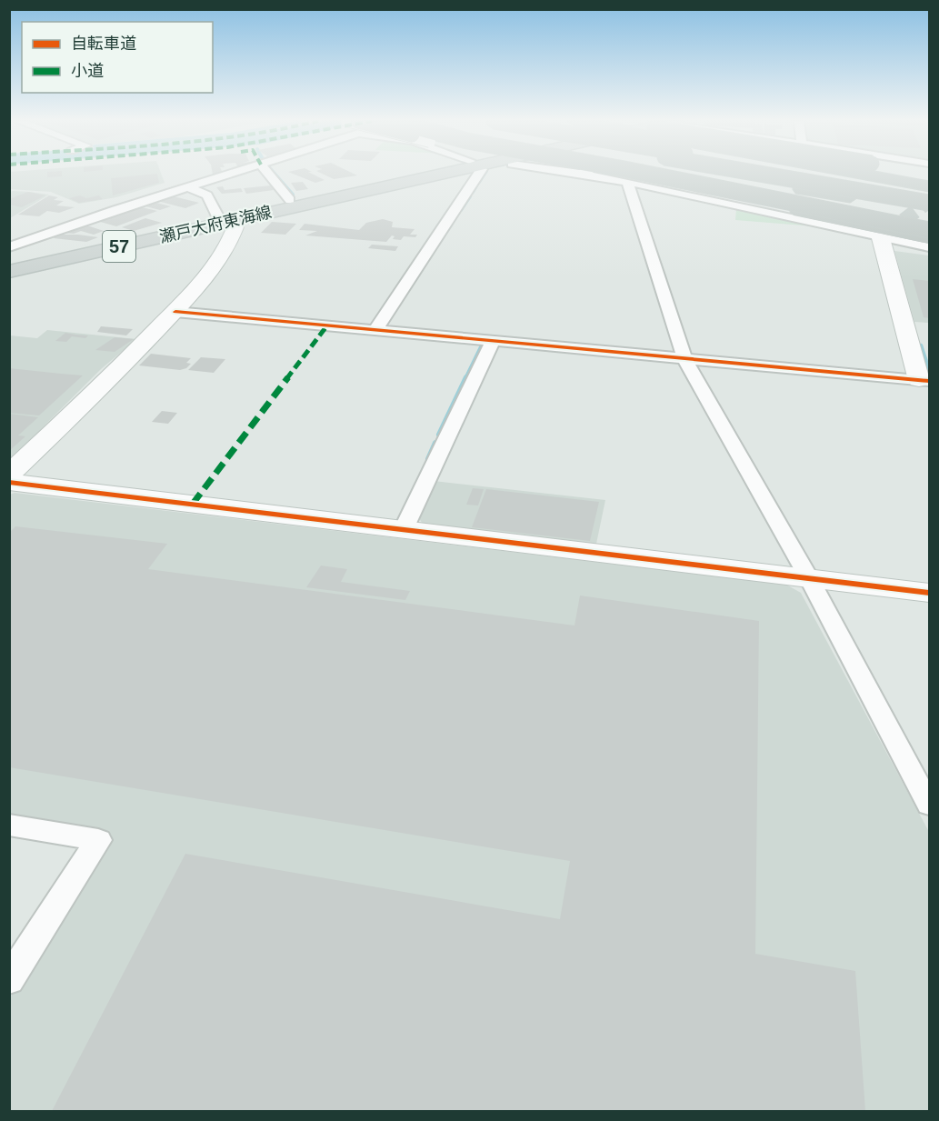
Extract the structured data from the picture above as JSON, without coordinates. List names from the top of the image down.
{
  "streets": {
    "main road": ["瀬戸大府東海線", "57"]
  },
  "legend": ["自転車道", "小道"]
}
